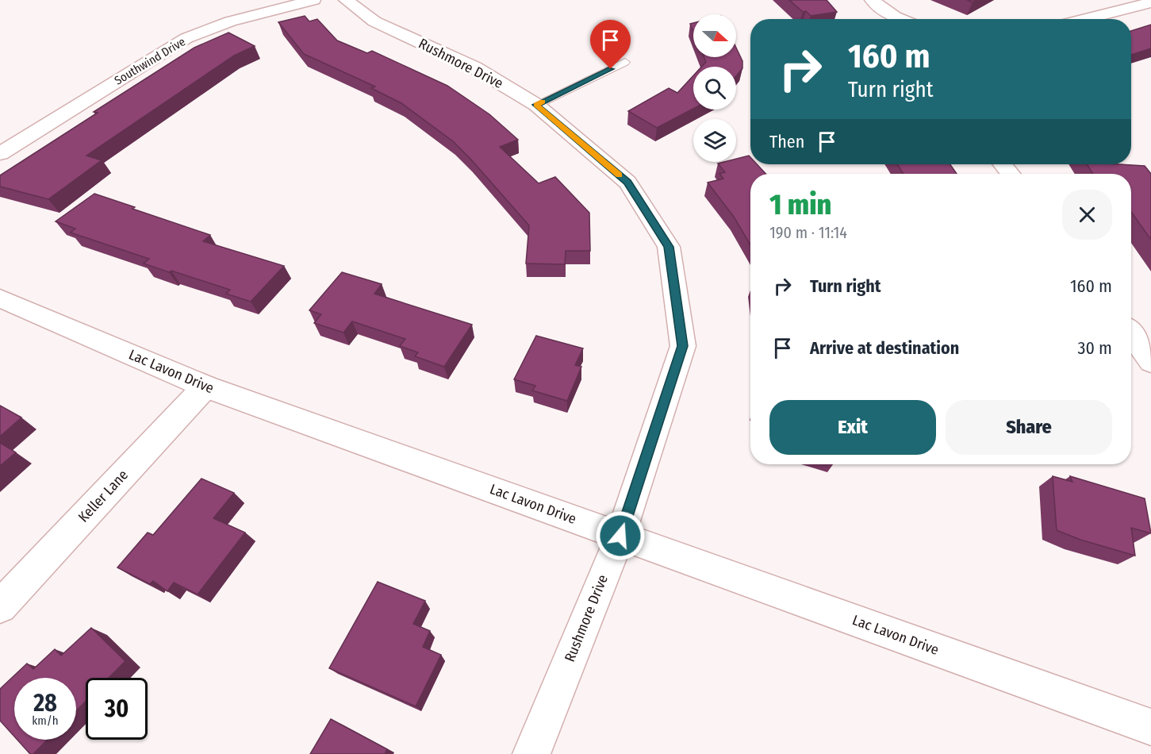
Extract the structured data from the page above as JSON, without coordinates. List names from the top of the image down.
{
  "streets": {
    "street": [
      "Southwind Drive",
      "Rushmore Drive",
      "Lac Lavon Drive",
      "Keller Lane"
    ]
  },
  "crossings": [
    ["Rushmore Drive", "Lac Lavon Drive"],
    ["Lac Lavon Drive", "Keller Lane"]
  ],
  "north": "right",
  "page": {
    "turn": ["160 m", "Turn right"],
    "then": "Then",
    "heading": ["1 min", "190 m · 11:14"],
    "list": [
      {
        "name": "Turn right",
        "value": "160 m"
      },
      {
        "name": "Arrive at destination",
        "value": "30 m"
      }
    ],
    "buttons": ["Exit", "Share"],
    "speed": "28 km/h",
    "limit": "30"
  }
}
